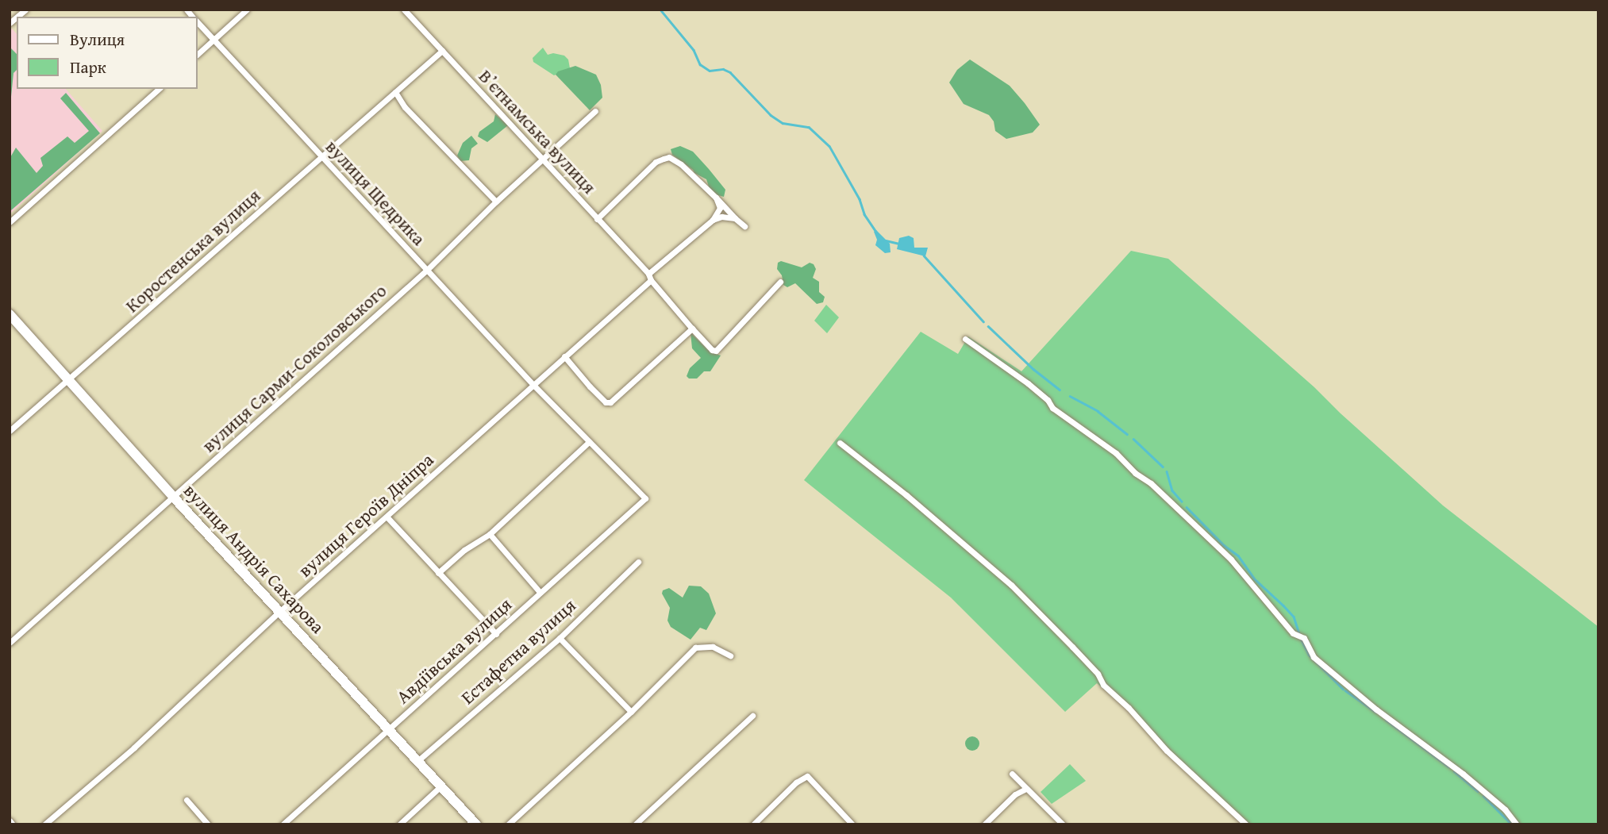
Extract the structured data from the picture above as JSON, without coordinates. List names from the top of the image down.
{
  "streets": {
    "main road": ["вулиця Андрія Сахарова"],
    "street": [
      "Вʼєтнамська вулиця",
      "вулиця Щедрика",
      "Коростенська вулиця",
      "вулиця Сарми-Соколовського",
      "вулиця Героїв Дніпра",
      "Авдіївська вулиця",
      "Естафетна вулиця"
    ]
  },
  "crossings": [
    ["Вʼєтнамська вулиця", "Коростенська вулиця"],
    ["Вʼєтнамська вулиця", "вулиця Сарми-Соколовського"],
    ["вулиця Щедрика", "Коростенська вулиця"],
    ["вулиця Щедрика", "вулиця Сарми-Соколовського"],
    ["вулиця Щедрика", "вулиця Героїв Дніпра"],
    ["Коростенська вулиця", "вулиця Андрія Сахарова"],
    ["вулиця Сарми-Соколовського", "вулиця Андрія Сахарова"],
    ["вулиця Героїв Дніпра", "вулиця Андрія Сахарова"],
    ["вулиця Андрія Сахарова", "Авдіївська вулиця"],
    ["вулиця Андрія Сахарова", "Естафетна вулиця"]
  ],
  "legend": ["Вулиця", "Парк"]
}
